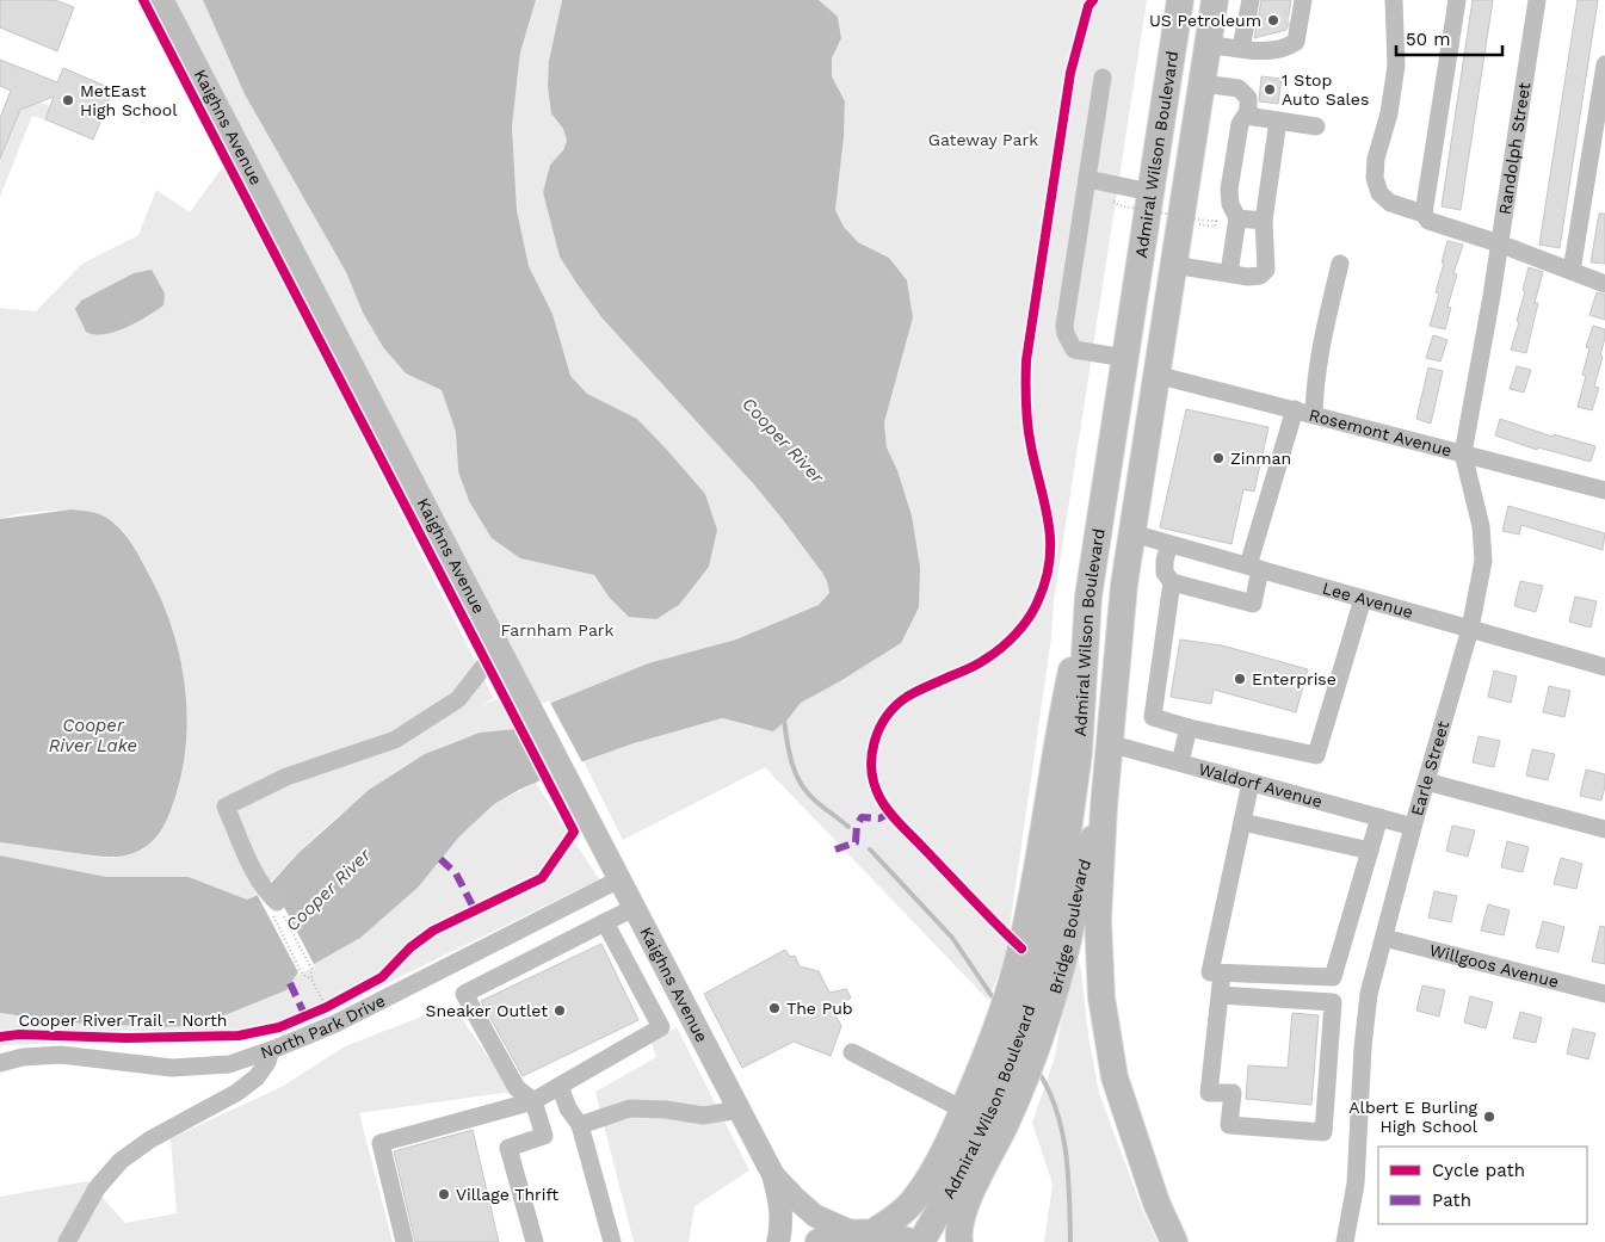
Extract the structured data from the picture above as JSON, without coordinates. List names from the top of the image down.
{
  "streets": {
    "highway": ["Admiral Wilson Boulevard", "Bridge Boulevard"],
    "main road": ["Kaighns Avenue"],
    "street": [
      "Randolph Street",
      "Rosemont Avenue",
      "Lee Avenue",
      "Earle Street",
      "Waldorf Avenue",
      "Willgoos Avenue",
      "North Park Drive"
    ],
    "cycle path": ["Cooper River Trail - North"]
  },
  "crossings": [
    ["Kaighns Avenue", "North Park Drive"],
    ["Randolph Street", "Earle Street"],
    ["Admiral Wilson Boulevard", "Rosemont Avenue"],
    ["Admiral Wilson Boulevard", "Lee Avenue"],
    ["Admiral Wilson Boulevard", "Waldorf Avenue"],
    ["Admiral Wilson Boulevard", "Bridge Boulevard"],
    ["Rosemont Avenue", "Earle Street"],
    ["Lee Avenue", "Earle Street"],
    ["Earle Street", "Waldorf Avenue"],
    ["Earle Street", "Willgoos Avenue"]
  ],
  "water": ["Cooper River", "Cooper River Lake"],
  "parks": ["Gateway Park", "Farnham Park"],
  "places": [
    "US Petroleum",
    "1 Stop Auto Sales",
    "MetEast High School",
    "Zinman",
    "Enterprise",
    "The Pub",
    "Sneaker Outlet",
    "Albert E Burling High School",
    "Village Thrift"
  ],
  "legend": ["Cycle path", "Path"],
  "scale_bar": "50 m"
}
